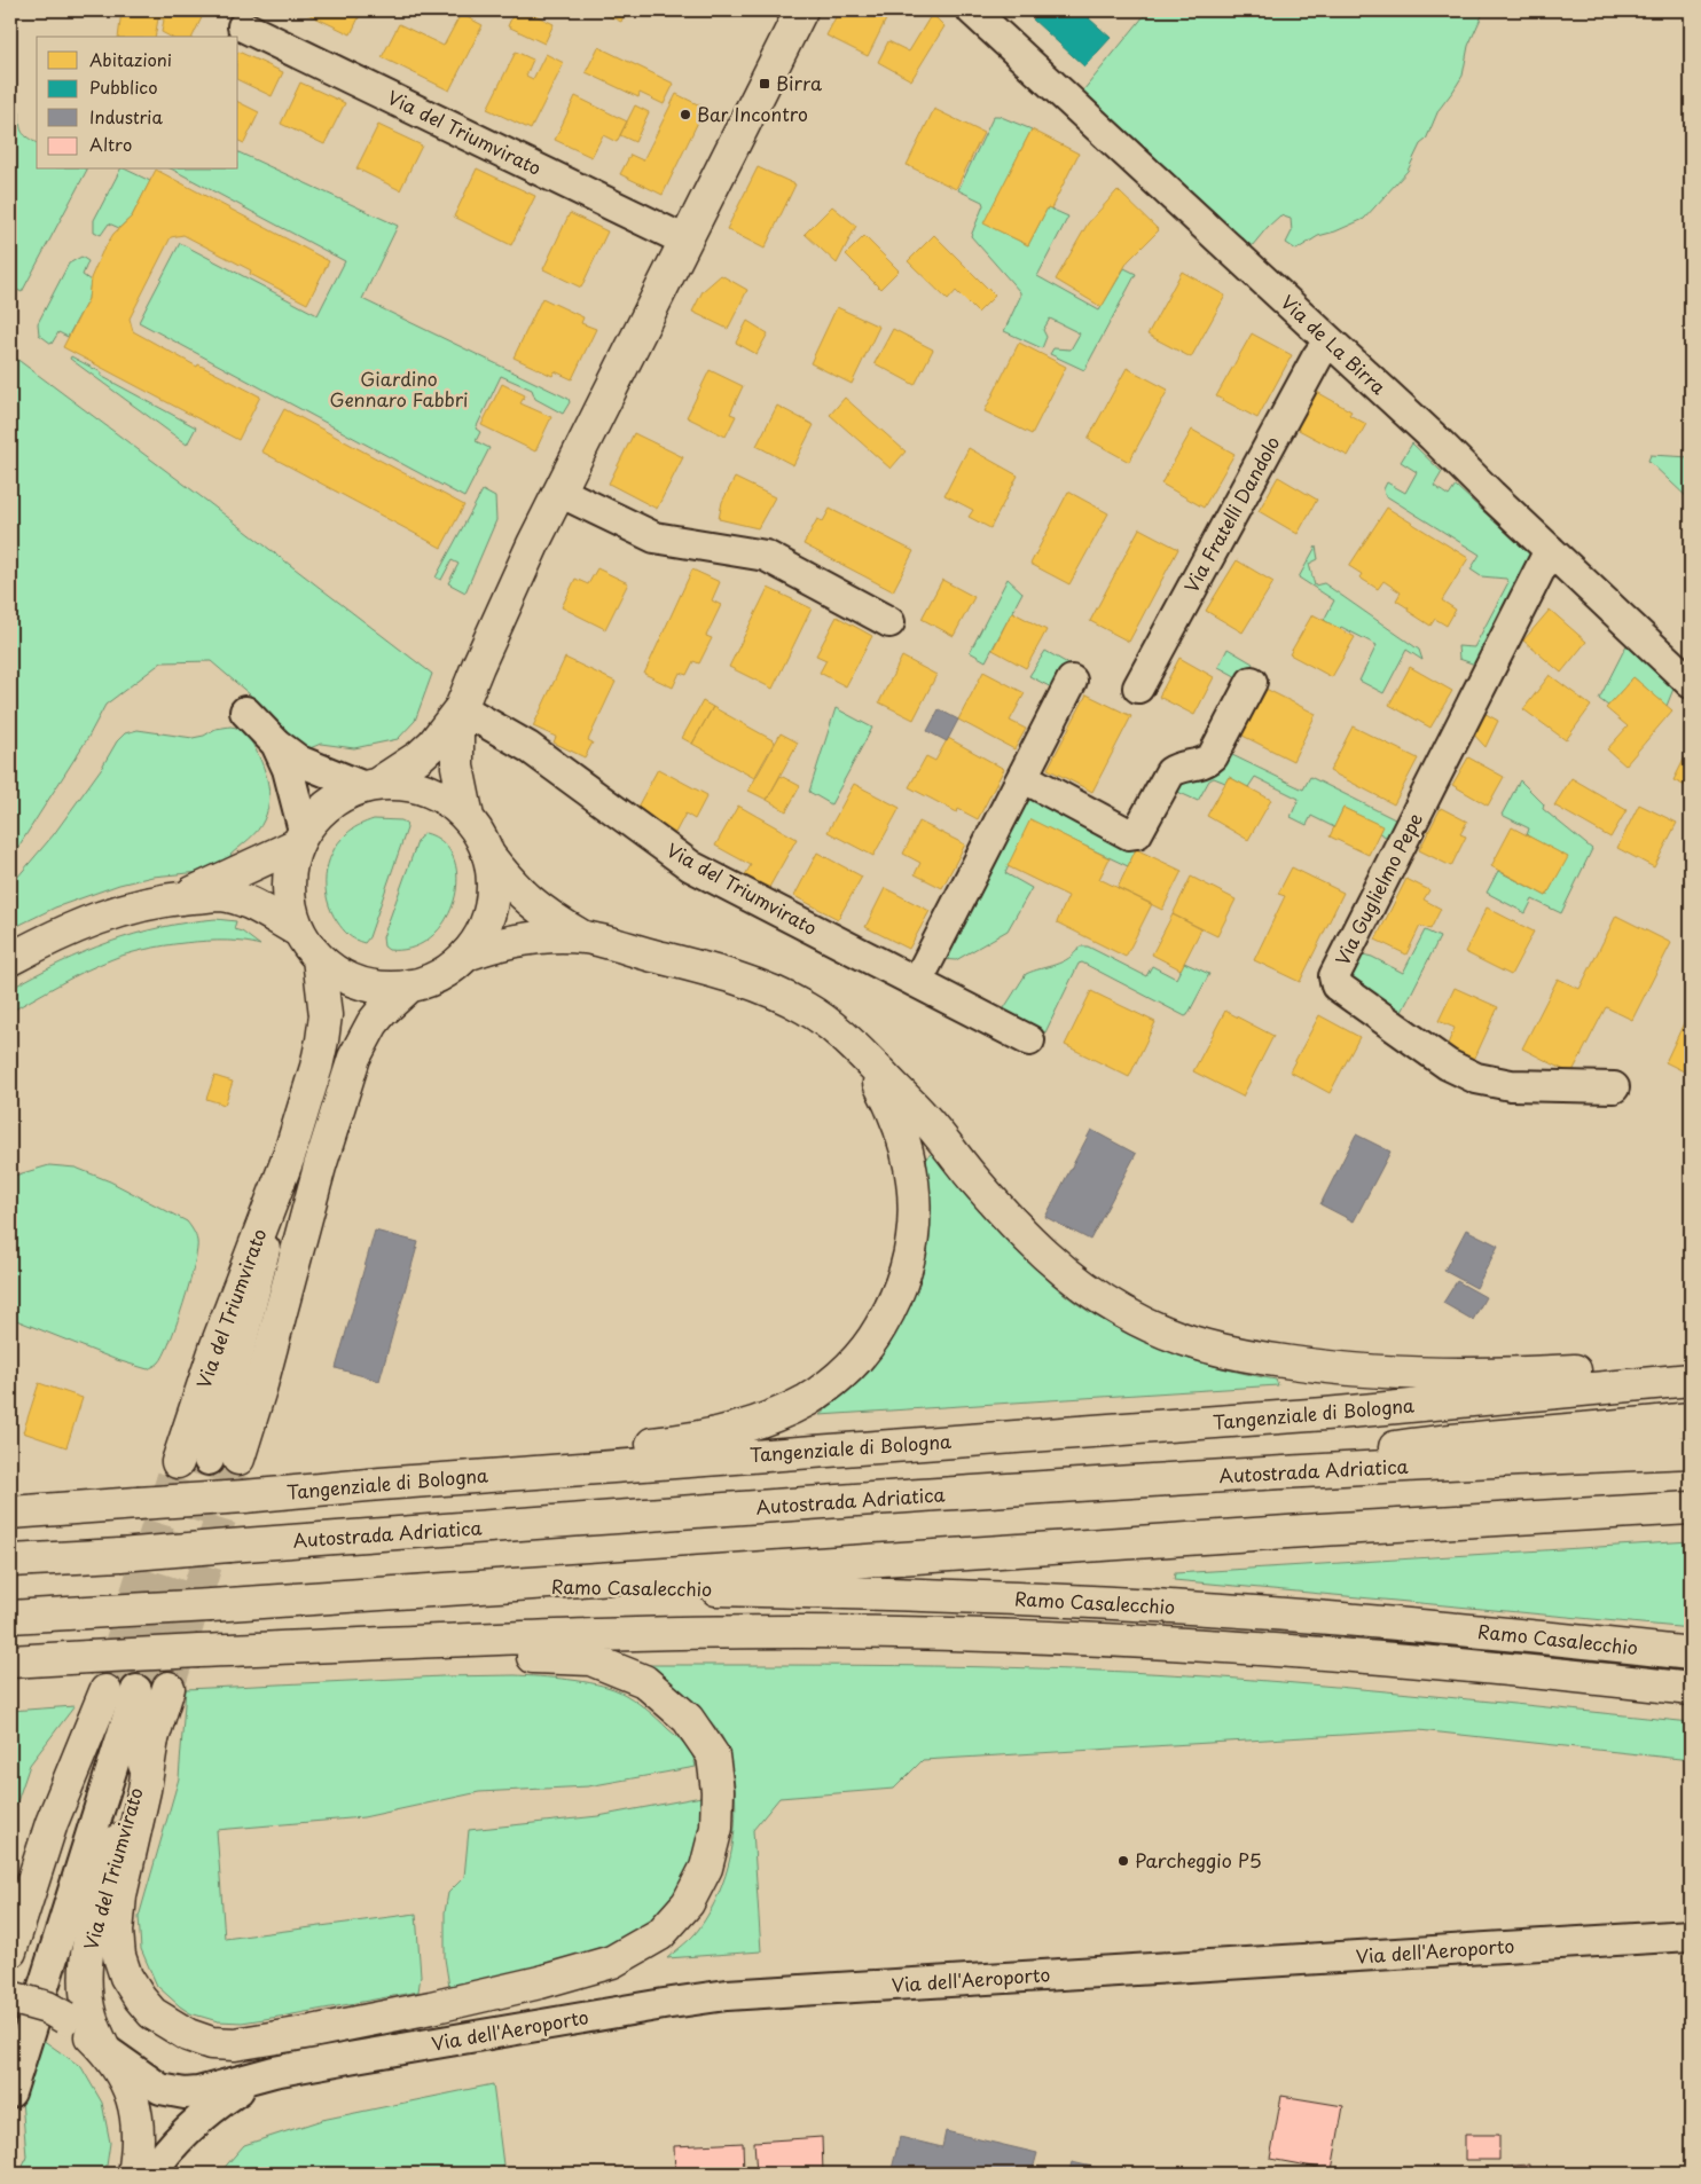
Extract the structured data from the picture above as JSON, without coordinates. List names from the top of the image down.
{
  "streets": {
    "main road": [
      "Via del Triumvirato",
      "Tangenziale di Bologna",
      "Autostrada Adriatica",
      "Ramo Casalecchio"
    ],
    "street": [
      "Via de La Birra",
      "Via Fratelli Dandolo",
      "Via Guglielmo Pepe",
      "Via dell'Aeroporto"
    ]
  },
  "crossings": [
    ["Via del Triumvirato", "Via dell'Aeroporto"],
    ["Via de La Birra", "Via Fratelli Dandolo"],
    ["Via de La Birra", "Via Guglielmo Pepe"]
  ],
  "parks": ["Giardino Gennaro Fabbri"],
  "places": {
    "transit": ["Birra"],
    "other": ["Bar Incontro", "Parcheggio P5"]
  },
  "legend": [
    "Abitazioni",
    "Pubblico",
    "Industria",
    "Altro"
  ]
}
